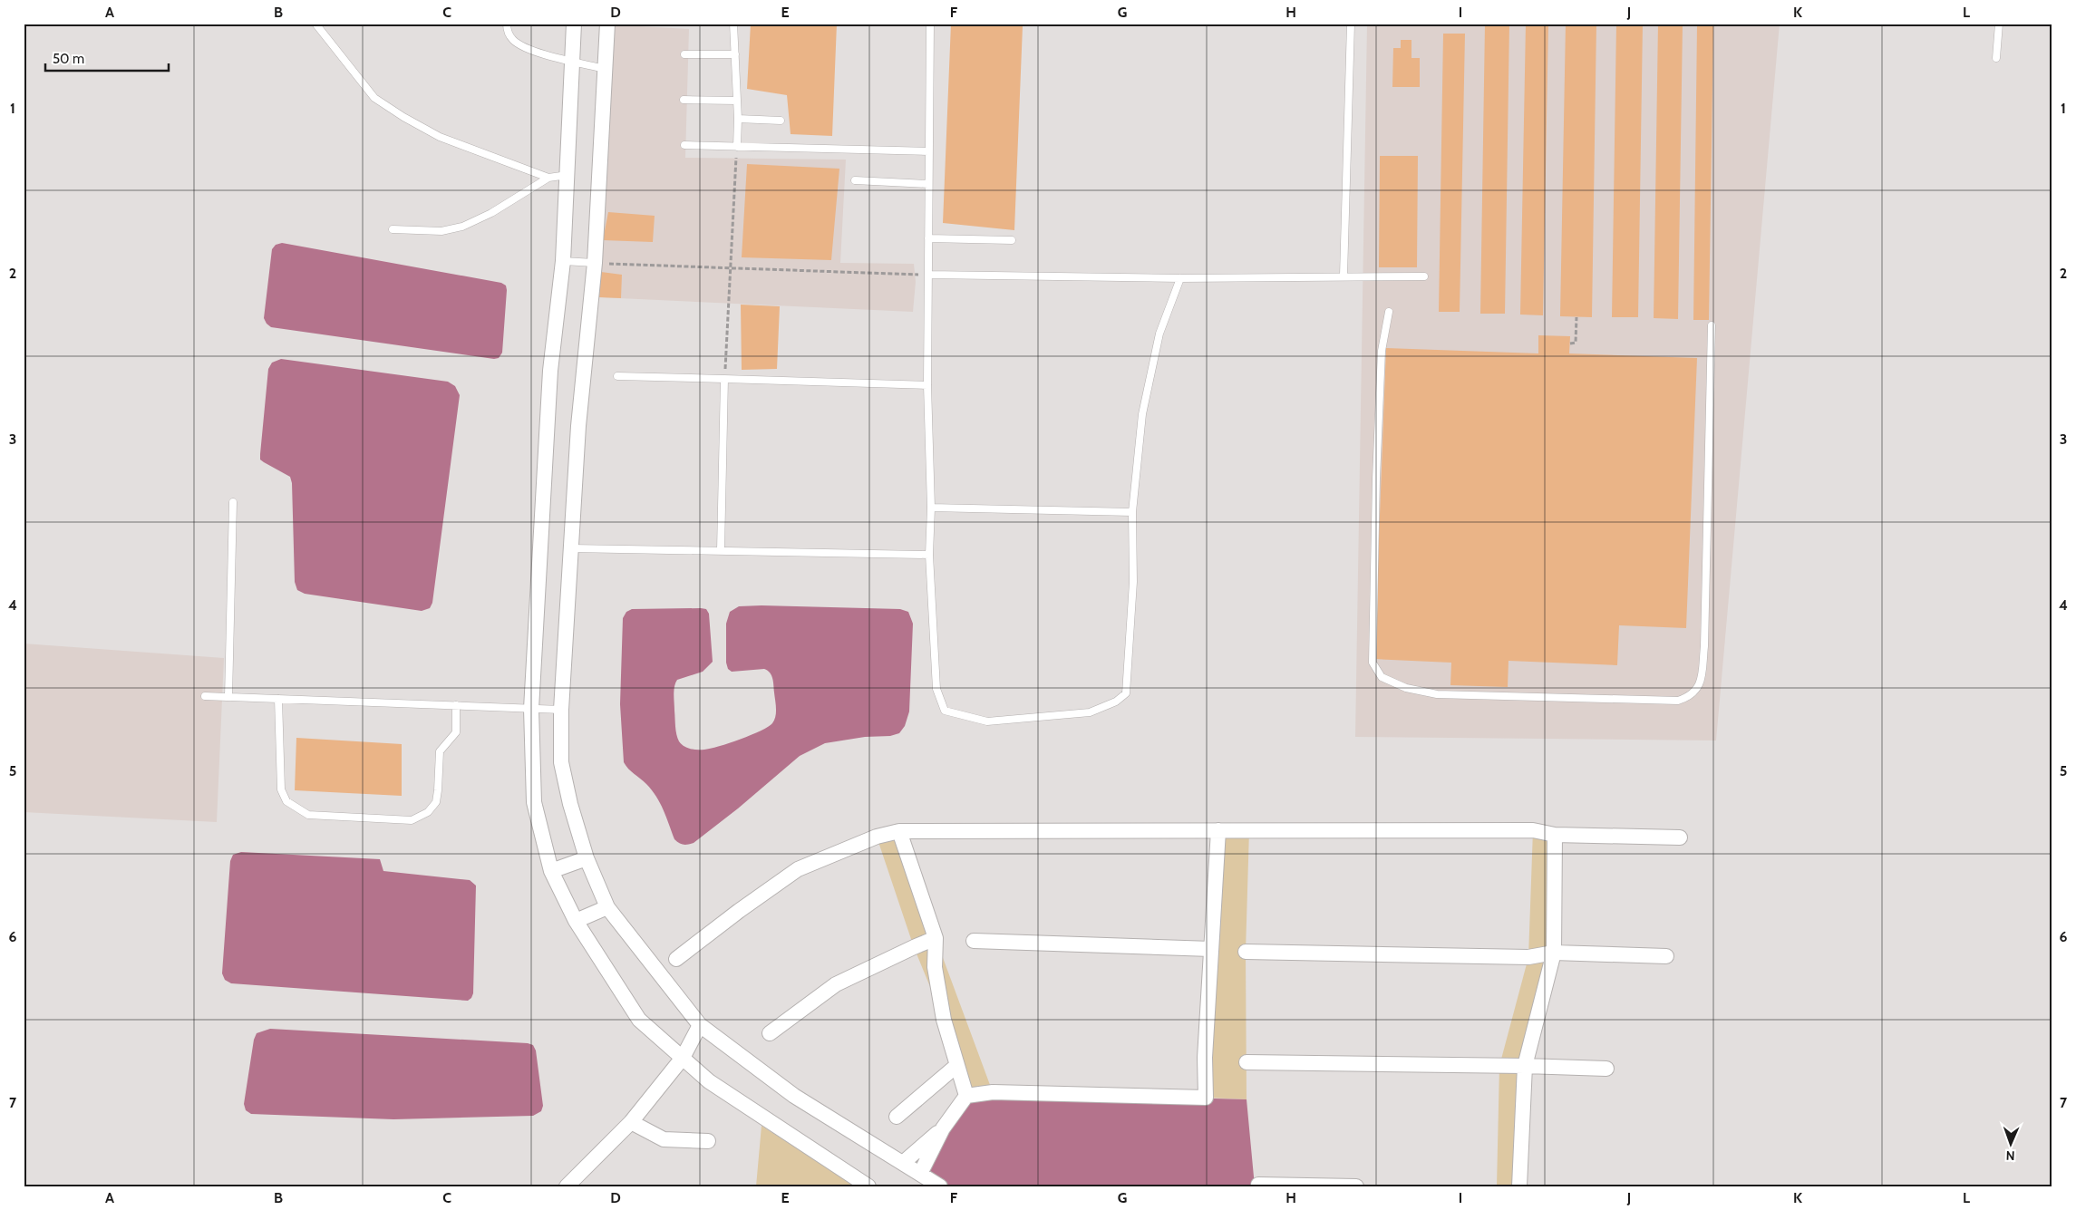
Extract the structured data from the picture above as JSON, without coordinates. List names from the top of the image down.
{
  "scale_bar": "50 m",
  "north": "bottom",
  "grid": {
    "columns": [
      "A",
      "B",
      "C",
      "D",
      "E",
      "F",
      "G",
      "H",
      "I",
      "J",
      "K",
      "L"
    ],
    "rows": [
      "1",
      "2",
      "3",
      "4",
      "5",
      "6",
      "7"
    ]
  }
}
